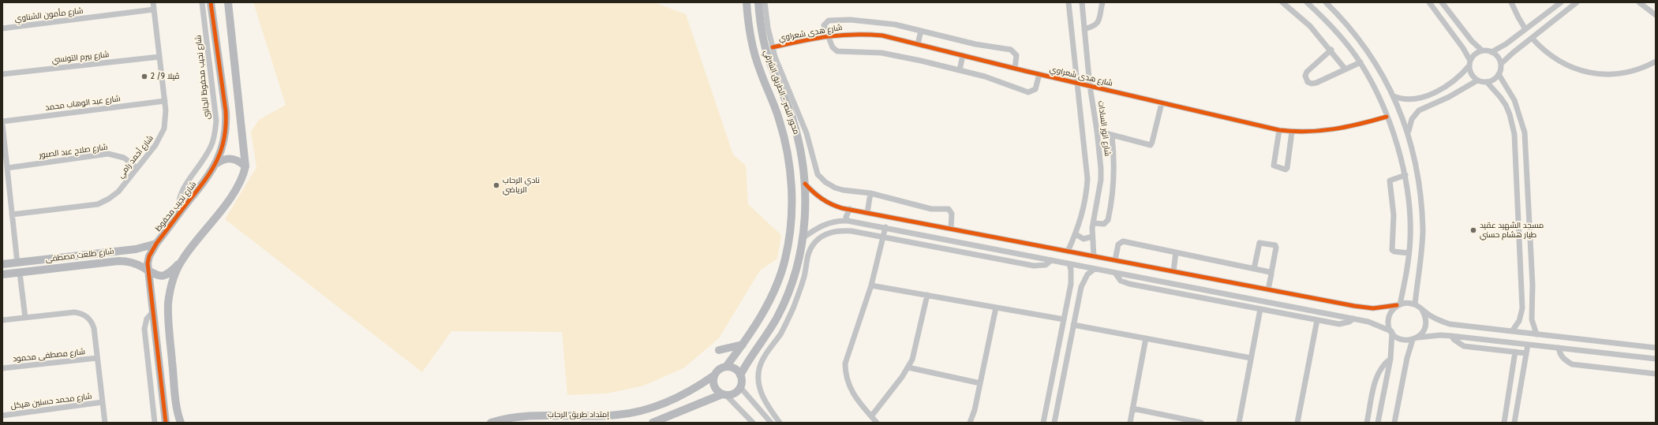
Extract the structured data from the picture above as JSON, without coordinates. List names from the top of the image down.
{
  "streets": {
    "street": [
      "شارع مأمون الشناوي",
      "شارع هدى شعراوي",
      "شارع بيرم التونسي",
      "شارع نجيب محفوظ الجانبى",
      "محور النصر - الطريق الشرقي",
      "شارع عبد الوهاب محمد",
      "شارع انور السادات",
      "شارع صلاح عبد الصبور",
      "شارع أحمد رامي",
      "شارع نجيب محفوظ",
      "شارع طلعت مصطفى",
      "شارع مصطفى محمود",
      "شارع محمد حسنين هيكل",
      "إمتداد طريق الرحاب"
    ]
  },
  "crossings": [
    ["شارع مأمون الشناوي", "شارع أحمد رامي"],
    ["شارع هدى شعراوي", "شارع انور السادات"],
    ["شارع بيرم التونسي", "شارع أحمد رامي"],
    ["شارع نجيب محفوظ الجانبى", "شارع نجيب محفوظ"],
    ["محور النصر - الطريق الشرقي", "إمتداد طريق الرحاب"],
    ["شارع عبد الوهاب محمد", "شارع أحمد رامي"],
    ["شارع صلاح عبد الصبور", "شارع أحمد رامي"],
    ["شارع نجيب محفوظ", "شارع طلعت مصطفى"]
  ],
  "places": ["ڤيلا 9/ 2", "نادي الرحاب الرياضي", "مسجد الشهيد عقيد طيار هشام حسني"]
}
